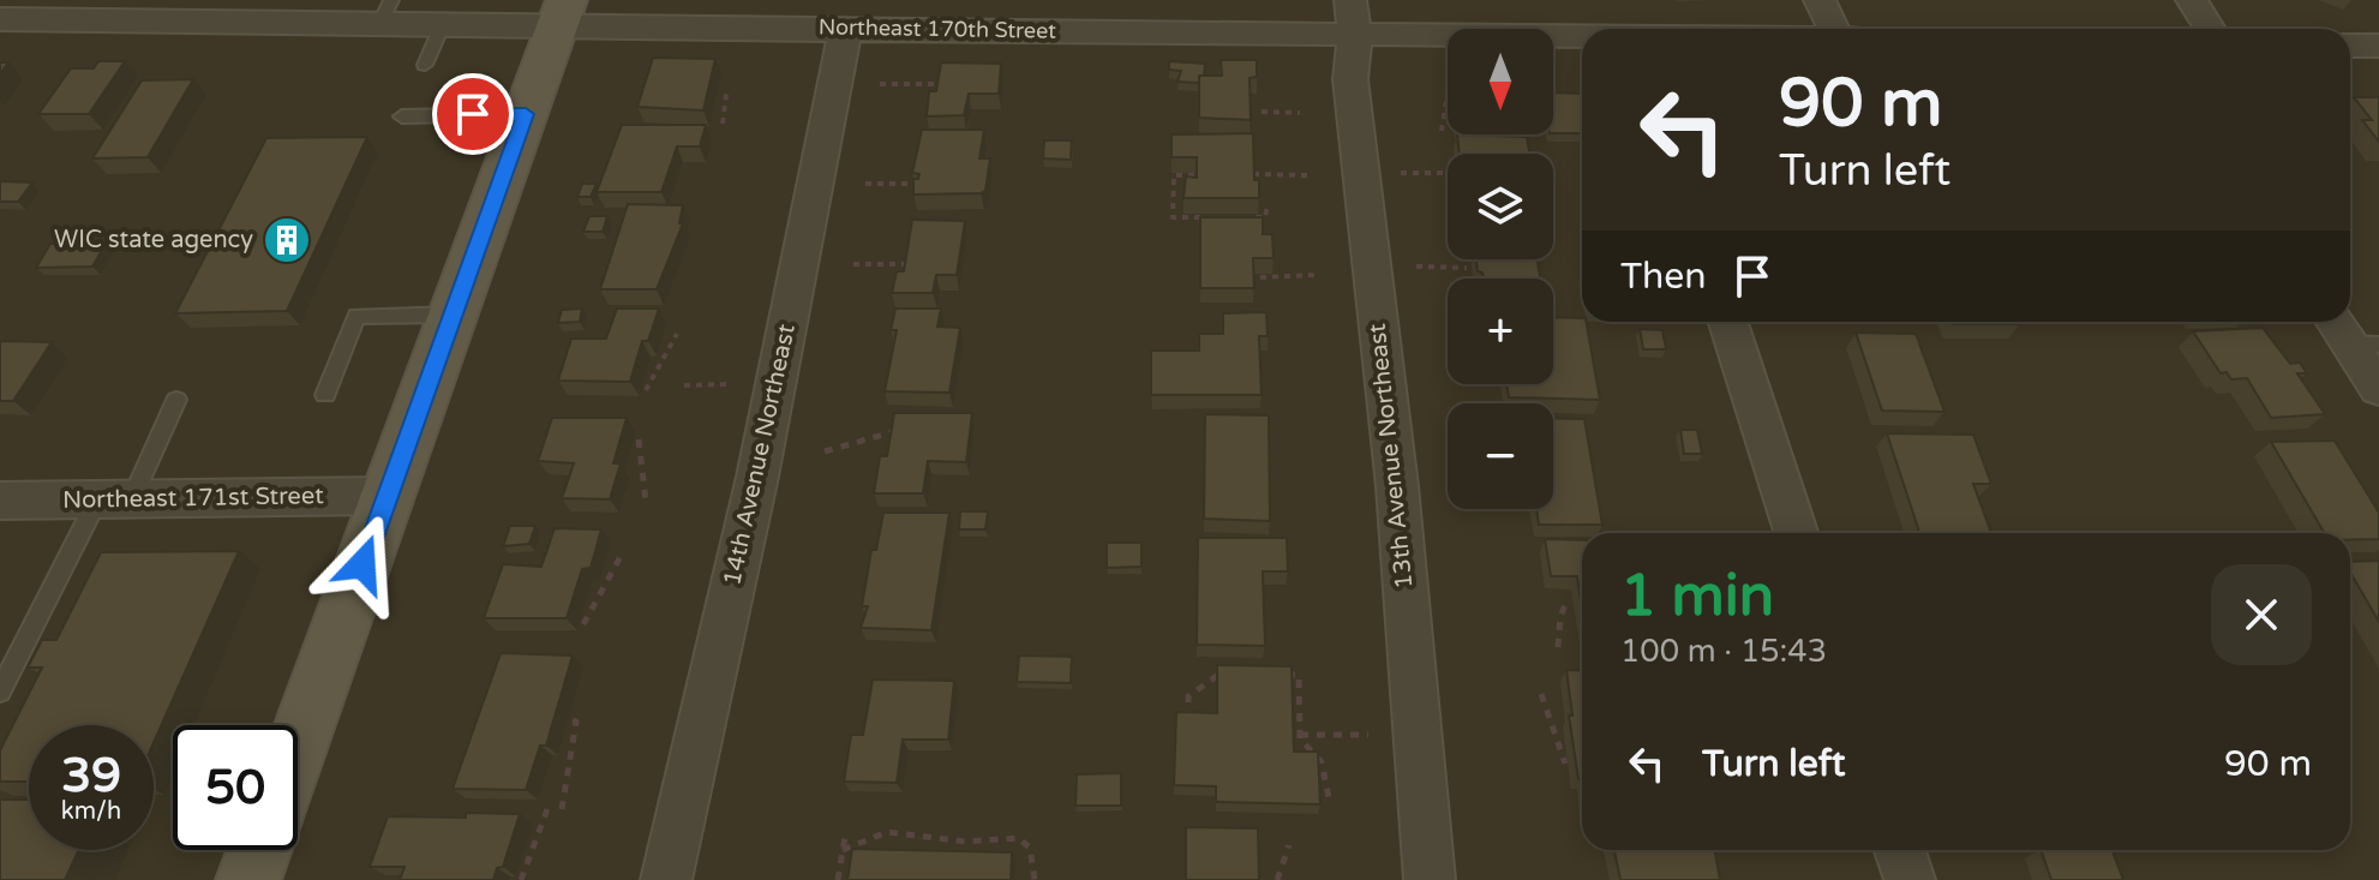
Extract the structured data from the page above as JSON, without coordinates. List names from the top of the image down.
{
  "streets": {
    "street": [
      "Northeast 170th Street",
      "14th Avenue Northeast",
      "13th Avenue Northeast",
      "Northeast 171st Street"
    ]
  },
  "crossings": [
    ["Northeast 170th Street", "14th Avenue Northeast"],
    ["Northeast 170th Street", "13th Avenue Northeast"]
  ],
  "places": {
    "building": ["WIC state agency"]
  },
  "north": "bottom",
  "page": {
    "map_buttons": ["+", "−"],
    "turn": ["90 m", "Turn left"],
    "then": "Then",
    "heading": ["1 min", "100 m · 15:43"],
    "list": [
      {
        "name": "Turn left",
        "value": "90 m"
      }
    ],
    "speed": "39 km/h",
    "limit": "50"
  }
}
